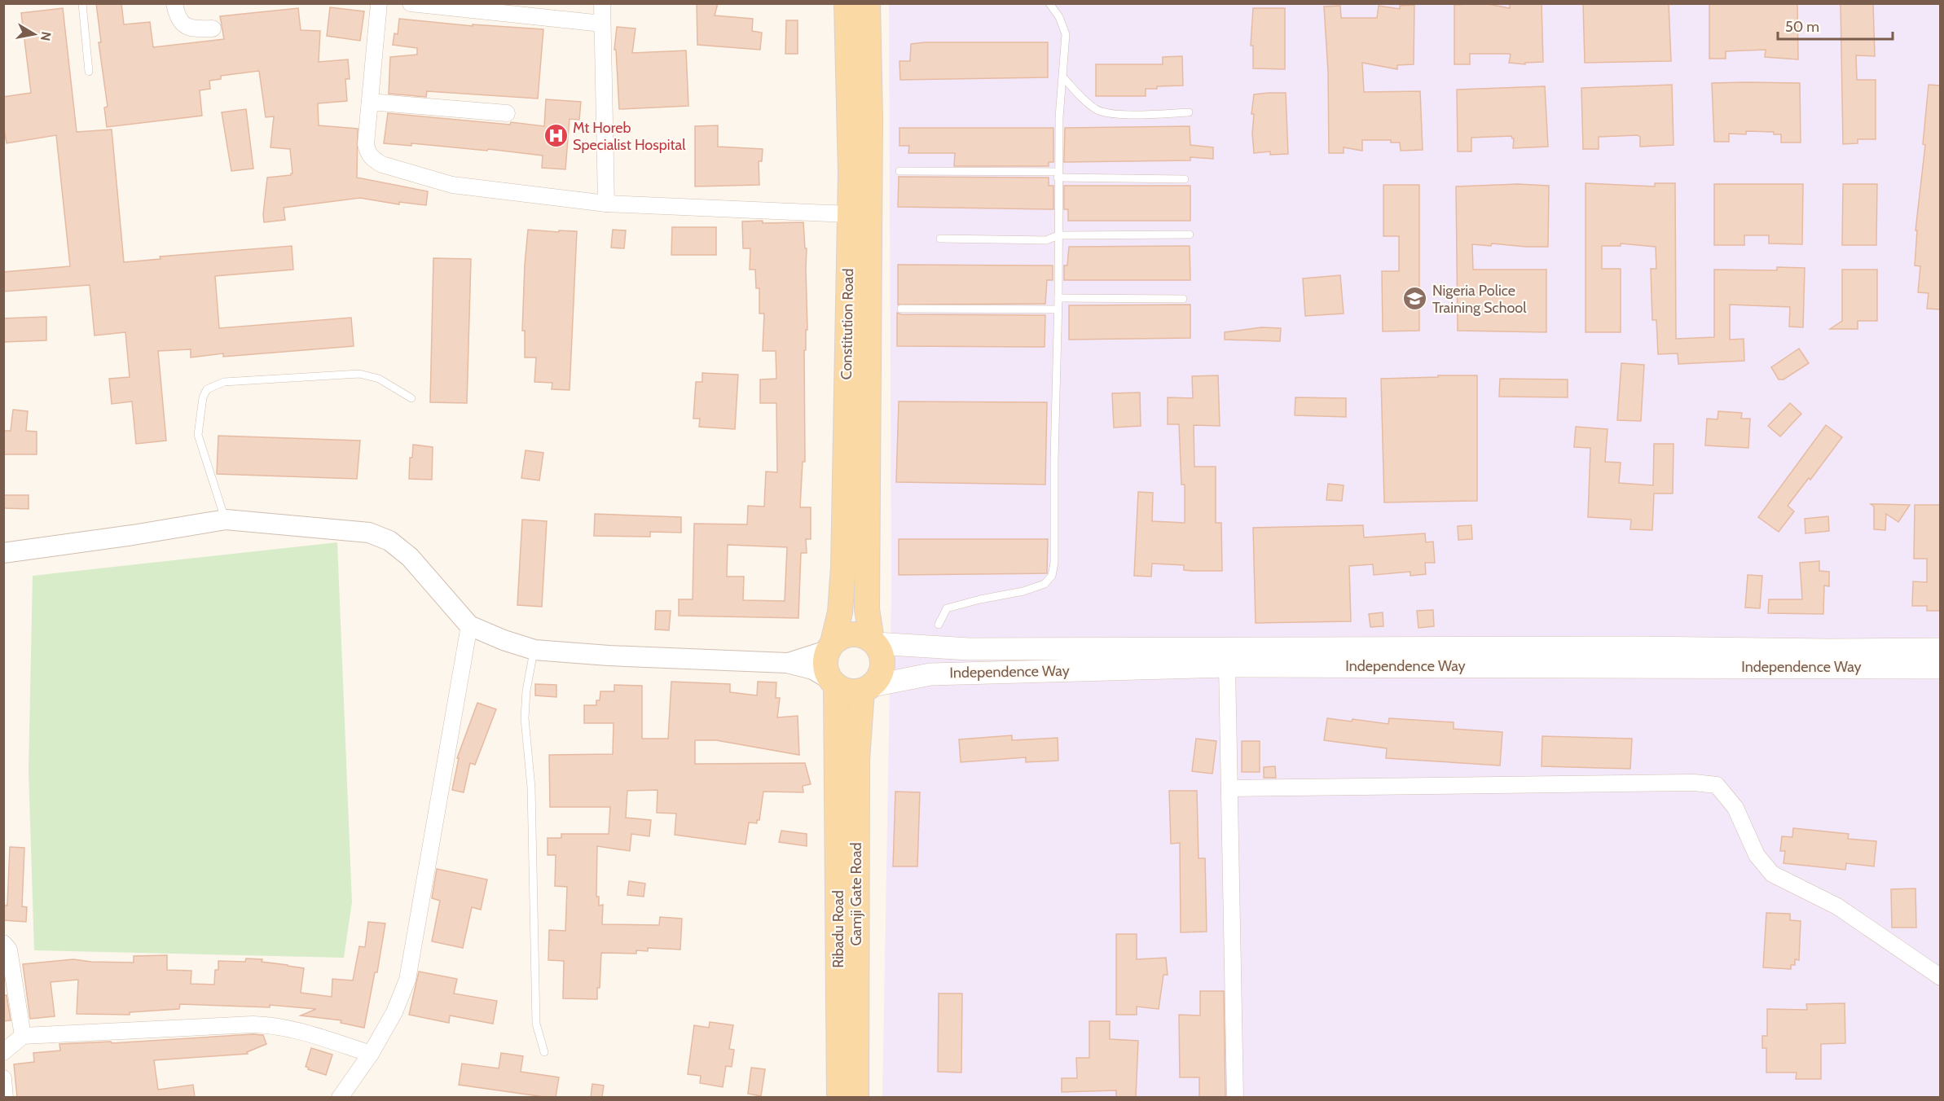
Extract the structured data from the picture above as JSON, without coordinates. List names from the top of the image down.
{
  "streets": {
    "main road": [
      "Constitution Road",
      "Independence Way",
      "Gamji Gate Road",
      "Ribadu Road"
    ]
  },
  "crossings": [
    ["Constitution Road", "Independence Way"],
    ["Constitution Road", "Gamji Gate Road"],
    ["Constitution Road", "Ribadu Road"],
    ["Independence Way", "Gamji Gate Road"],
    ["Independence Way", "Ribadu Road"],
    ["Gamji Gate Road", "Ribadu Road"]
  ],
  "places": {
    "hospital": ["Mt Horeb Specialist Hospital"],
    "school or university": ["Nigeria Police Training School"]
  },
  "scale_bar": "50 m",
  "north": "right"
}
